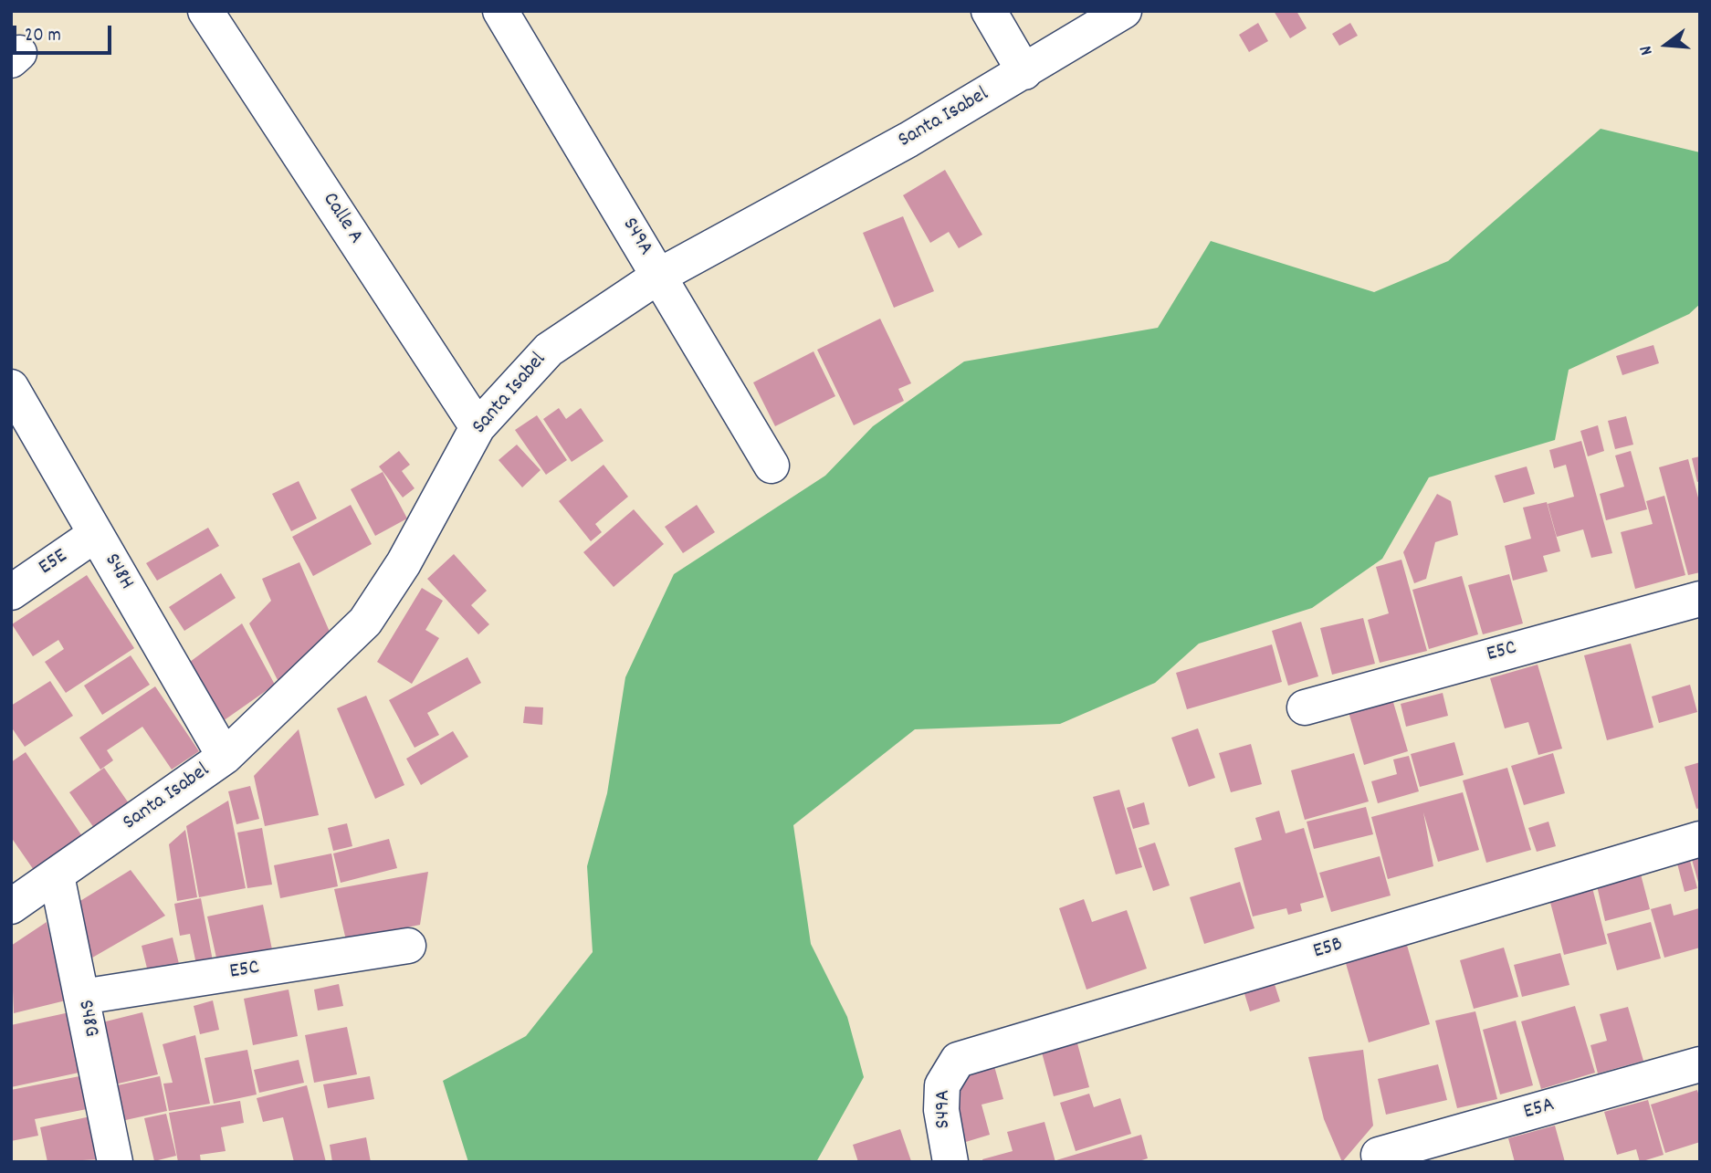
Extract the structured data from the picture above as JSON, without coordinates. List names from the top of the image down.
{
  "streets": {
    "street": [
      "Santa Isabel",
      "Calle A",
      "S49A",
      "E5E",
      "S48H",
      "E5C",
      "E5B",
      "S48G",
      "E5A"
    ]
  },
  "crossings": [
    ["Santa Isabel", "Calle A"],
    ["Santa Isabel", "S49A"],
    ["Santa Isabel", "S48H"],
    ["Santa Isabel", "S48G"],
    ["S49A", "E5B"],
    ["E5E", "S48H"],
    ["E5C", "S48G"]
  ],
  "scale_bar": "20 m",
  "north": "left"
}
